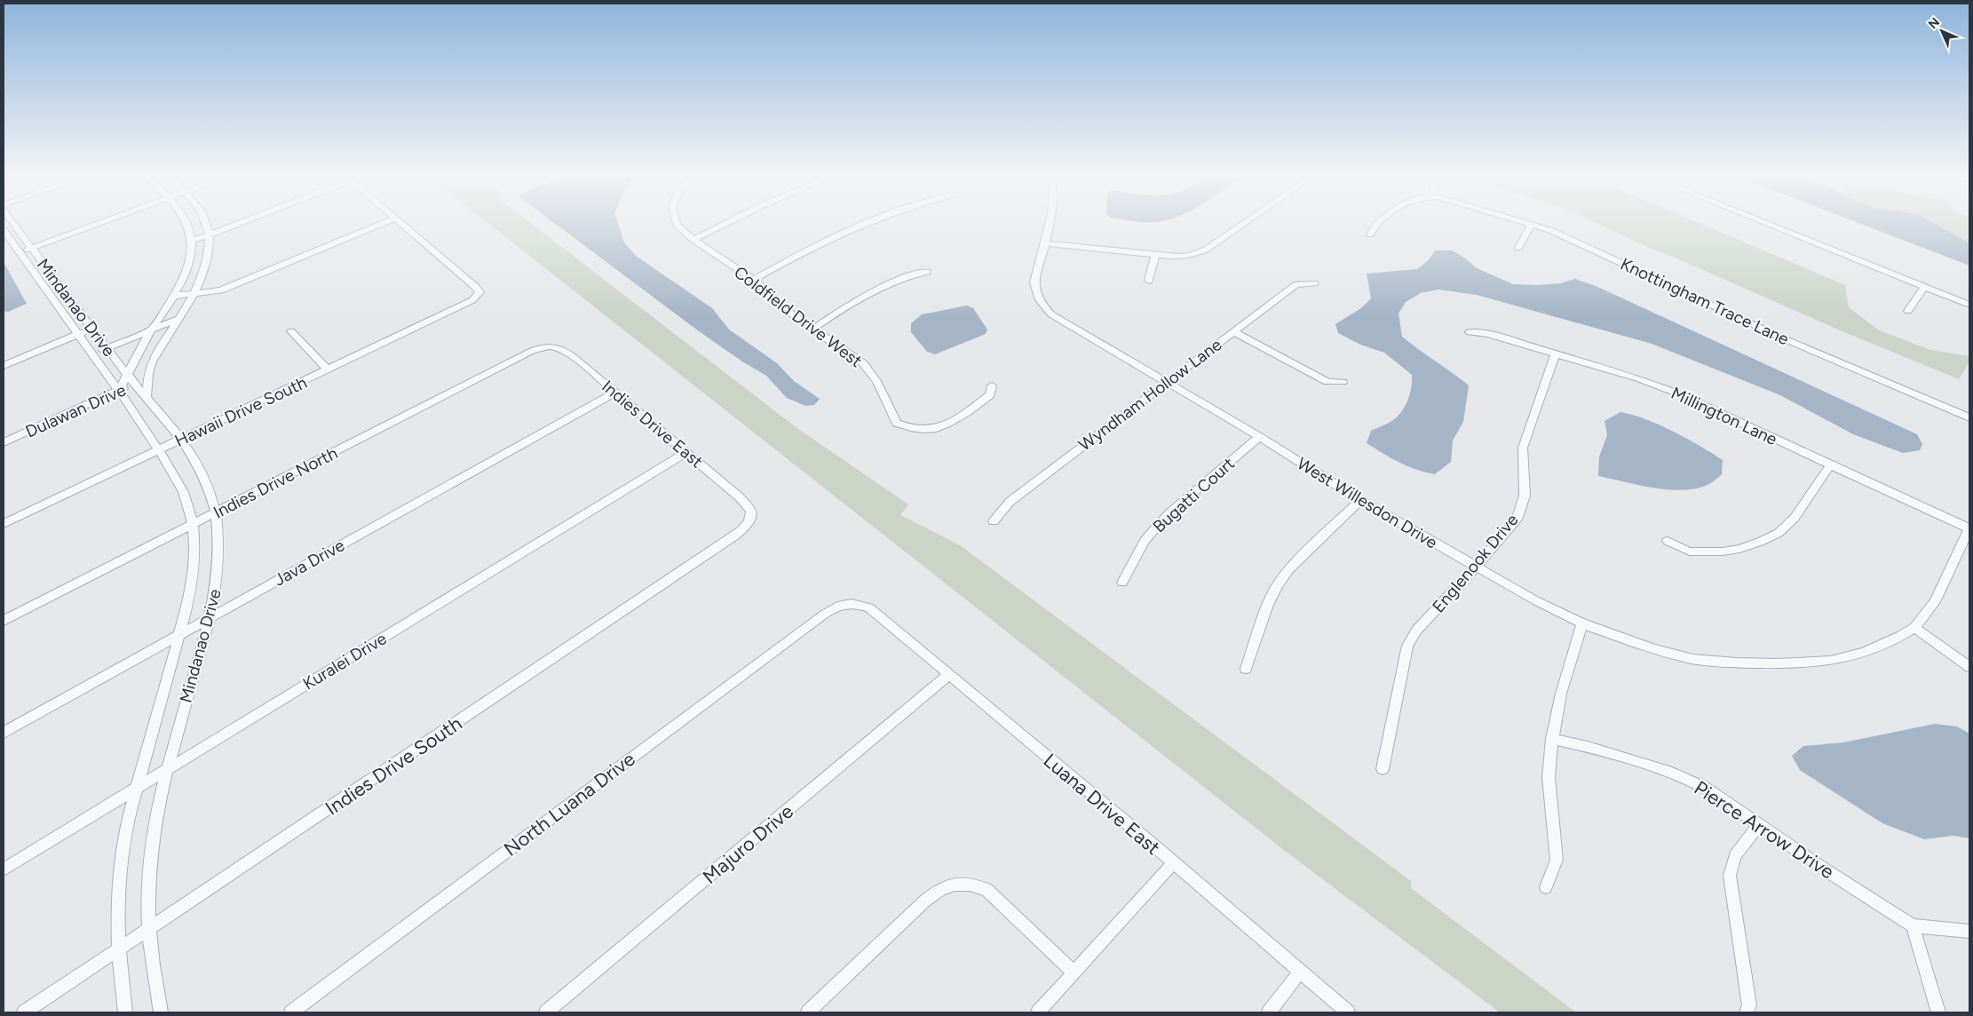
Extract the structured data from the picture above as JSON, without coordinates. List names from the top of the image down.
{
  "streets": {
    "street": [
      "Knottingham Trace Lane",
      "Mindanao Drive",
      "Coldfield Drive West",
      "Wyndham Hollow Lane",
      "Dulawan Drive",
      "Hawaii Drive South",
      "Millington Lane",
      "Indies Drive East",
      "Indies Drive North",
      "Bugatti Court",
      "West Willesdon Drive",
      "Java Drive",
      "Englenook Drive",
      "Kuralei Drive",
      "Indies Drive South",
      "North Luana Drive",
      "Luana Drive East",
      "Pierce Arrow Drive",
      "Majuro Drive"
    ]
  },
  "crossings": [
    ["Mindanao Drive", "Dulawan Drive"],
    ["Mindanao Drive", "Hawaii Drive South"],
    ["Mindanao Drive", "Indies Drive North"],
    ["Mindanao Drive", "Java Drive"],
    ["Mindanao Drive", "Kuralei Drive"],
    ["Mindanao Drive", "Indies Drive South"],
    ["Wyndham Hollow Lane", "West Willesdon Drive"],
    ["Millington Lane", "Englenook Drive"],
    ["Indies Drive East", "Indies Drive North"],
    ["Indies Drive East", "Java Drive"],
    ["Indies Drive East", "Kuralei Drive"],
    ["Indies Drive East", "Indies Drive South"],
    ["Bugatti Court", "West Willesdon Drive"],
    ["West Willesdon Drive", "Englenook Drive"],
    ["North Luana Drive", "Luana Drive East"],
    ["Luana Drive East", "Majuro Drive"]
  ],
  "north": "top left"
}
